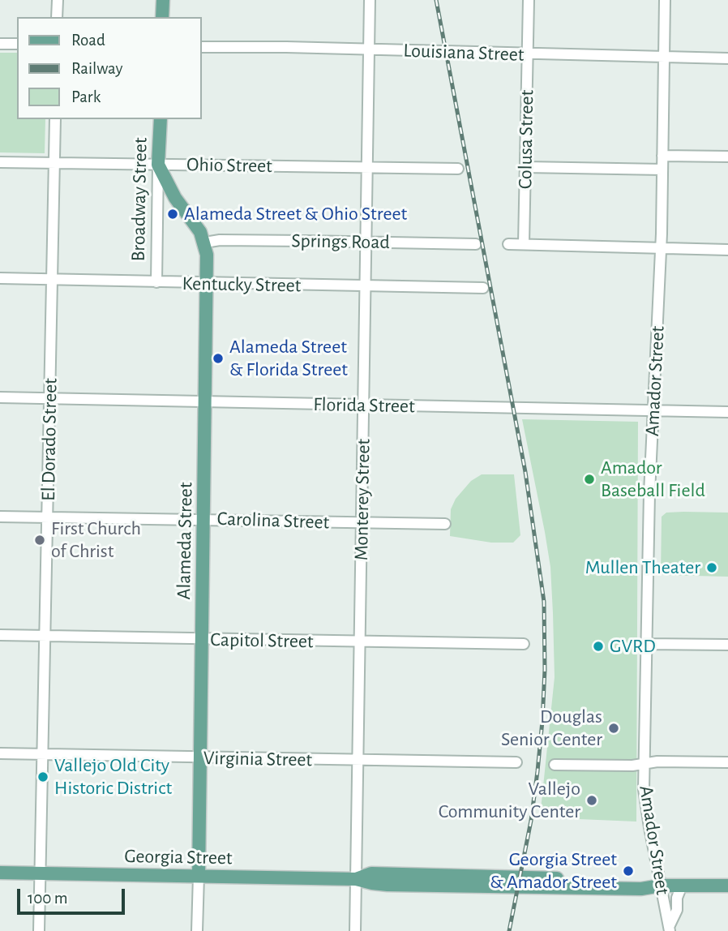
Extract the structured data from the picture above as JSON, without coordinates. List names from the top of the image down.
{
  "streets": {
    "main road": ["Broadway Street", "Alameda Street", "Georgia Street"],
    "street": [
      "Louisiana Street",
      "Colusa Street",
      "Ohio Street",
      "Springs Road",
      "Kentucky Street",
      "Amador Street",
      "Florida Street",
      "El Dorado Street",
      "Monterey Street",
      "Carolina Street",
      "Capitol Street",
      "Virginia Street"
    ]
  },
  "crossings": [
    ["Louisiana Street", "Colusa Street"],
    ["Louisiana Street", "Amador Street"],
    ["Louisiana Street", "Monterey Street"],
    ["Ohio Street", "Broadway Street"],
    ["Ohio Street", "El Dorado Street"],
    ["Ohio Street", "Monterey Street"],
    ["Ohio Street", "Alameda Street"],
    ["Broadway Street", "Kentucky Street"],
    ["Broadway Street", "Alameda Street"],
    ["Springs Road", "Monterey Street"],
    ["Springs Road", "Alameda Street"],
    ["Kentucky Street", "El Dorado Street"],
    ["Kentucky Street", "Monterey Street"],
    ["Kentucky Street", "Alameda Street"],
    ["Amador Street", "Florida Street"],
    ["Amador Street", "Georgia Street"],
    ["Florida Street", "El Dorado Street"],
    ["Florida Street", "Monterey Street"],
    ["Florida Street", "Alameda Street"],
    ["El Dorado Street", "Carolina Street"],
    ["El Dorado Street", "Capitol Street"],
    ["El Dorado Street", "Virginia Street"],
    ["El Dorado Street", "Georgia Street"],
    ["Monterey Street", "Carolina Street"],
    ["Monterey Street", "Capitol Street"],
    ["Monterey Street", "Virginia Street"],
    ["Monterey Street", "Georgia Street"],
    ["Carolina Street", "Alameda Street"],
    ["Alameda Street", "Capitol Street"],
    ["Alameda Street", "Virginia Street"],
    ["Alameda Street", "Georgia Street"]
  ],
  "places": [
    "Alameda Street & Ohio Street",
    "Alameda Street & Florida Street",
    "Amador Baseball Field",
    "First Church of Christ",
    "Mullen Theater",
    "GVRD",
    "Douglas Senior Center",
    "Vallejo Old City Historic District",
    "Vallejo Community Center",
    "Georgia Street & Amador Street"
  ],
  "legend": ["Road", "Railway", "Park"],
  "scale_bar": "100 m"
}
